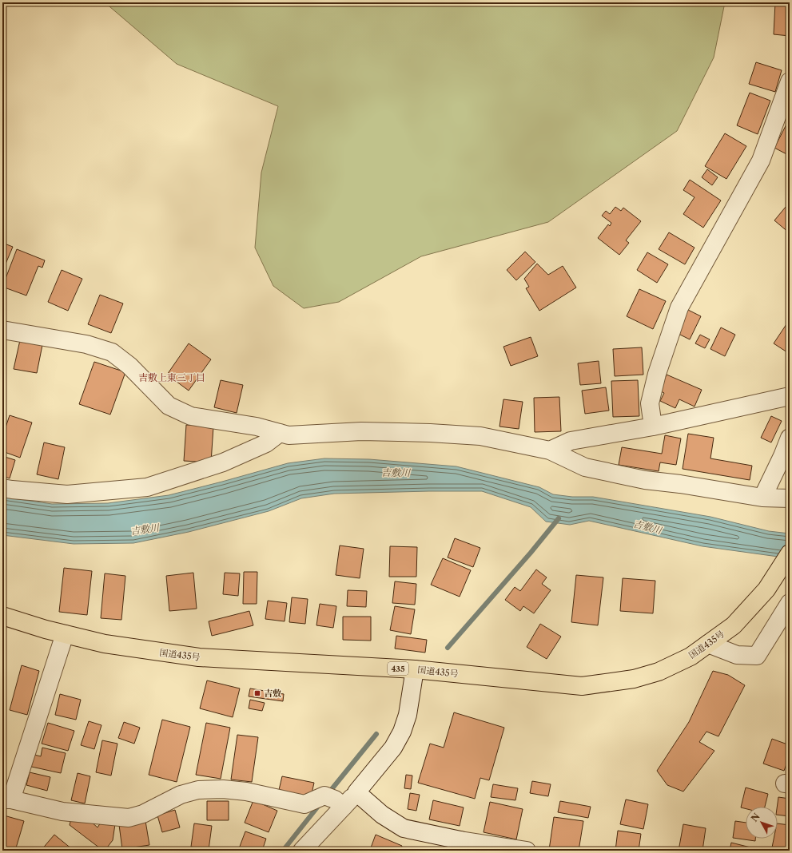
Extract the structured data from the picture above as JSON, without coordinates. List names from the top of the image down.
{
  "streets": {
    "highway": ["国道435号", "435"]
  },
  "districts": ["吉敷上東三丁目"],
  "water": ["吉敷川"],
  "places": {
    "transit": ["吉敷"]
  },
  "north": "top left"
}
